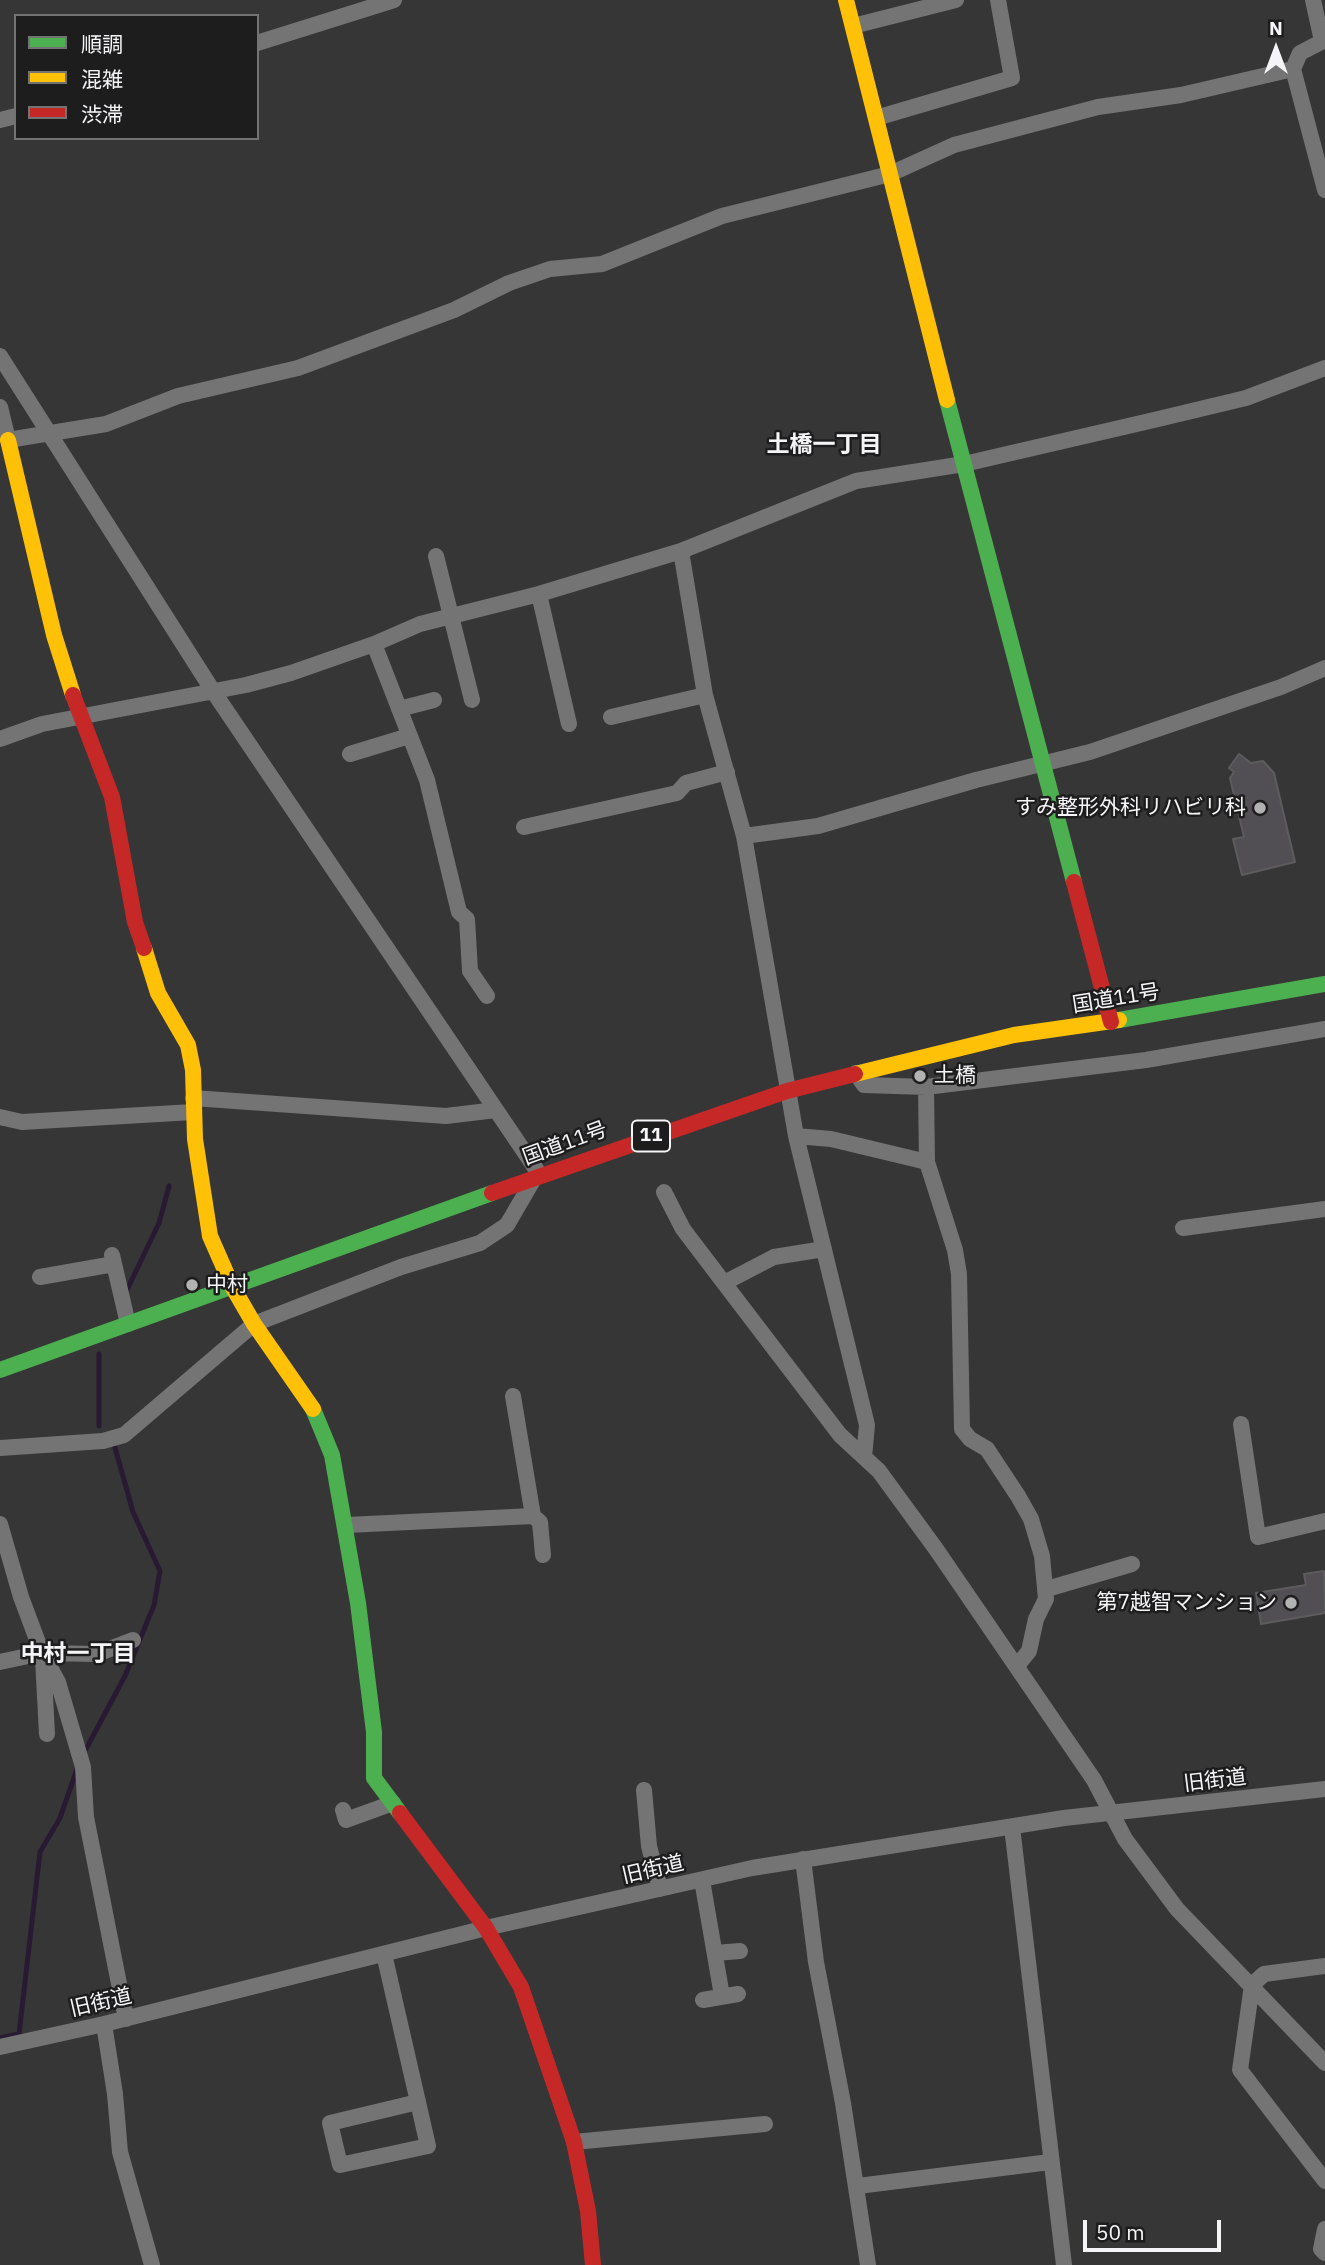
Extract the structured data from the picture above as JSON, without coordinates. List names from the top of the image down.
{
  "streets": {
    "main road": ["国道11号", "11"],
    "street": ["旧街道"]
  },
  "districts": ["土橋一丁目", "中村一丁目"],
  "places": [
    "すみ整形外科リハビリ科",
    "土橋",
    "中村",
    "第7越智マンション"
  ],
  "legend": ["順調", "混雑", "渋滞"],
  "scale_bar": "50 m",
  "north": "top"
}
